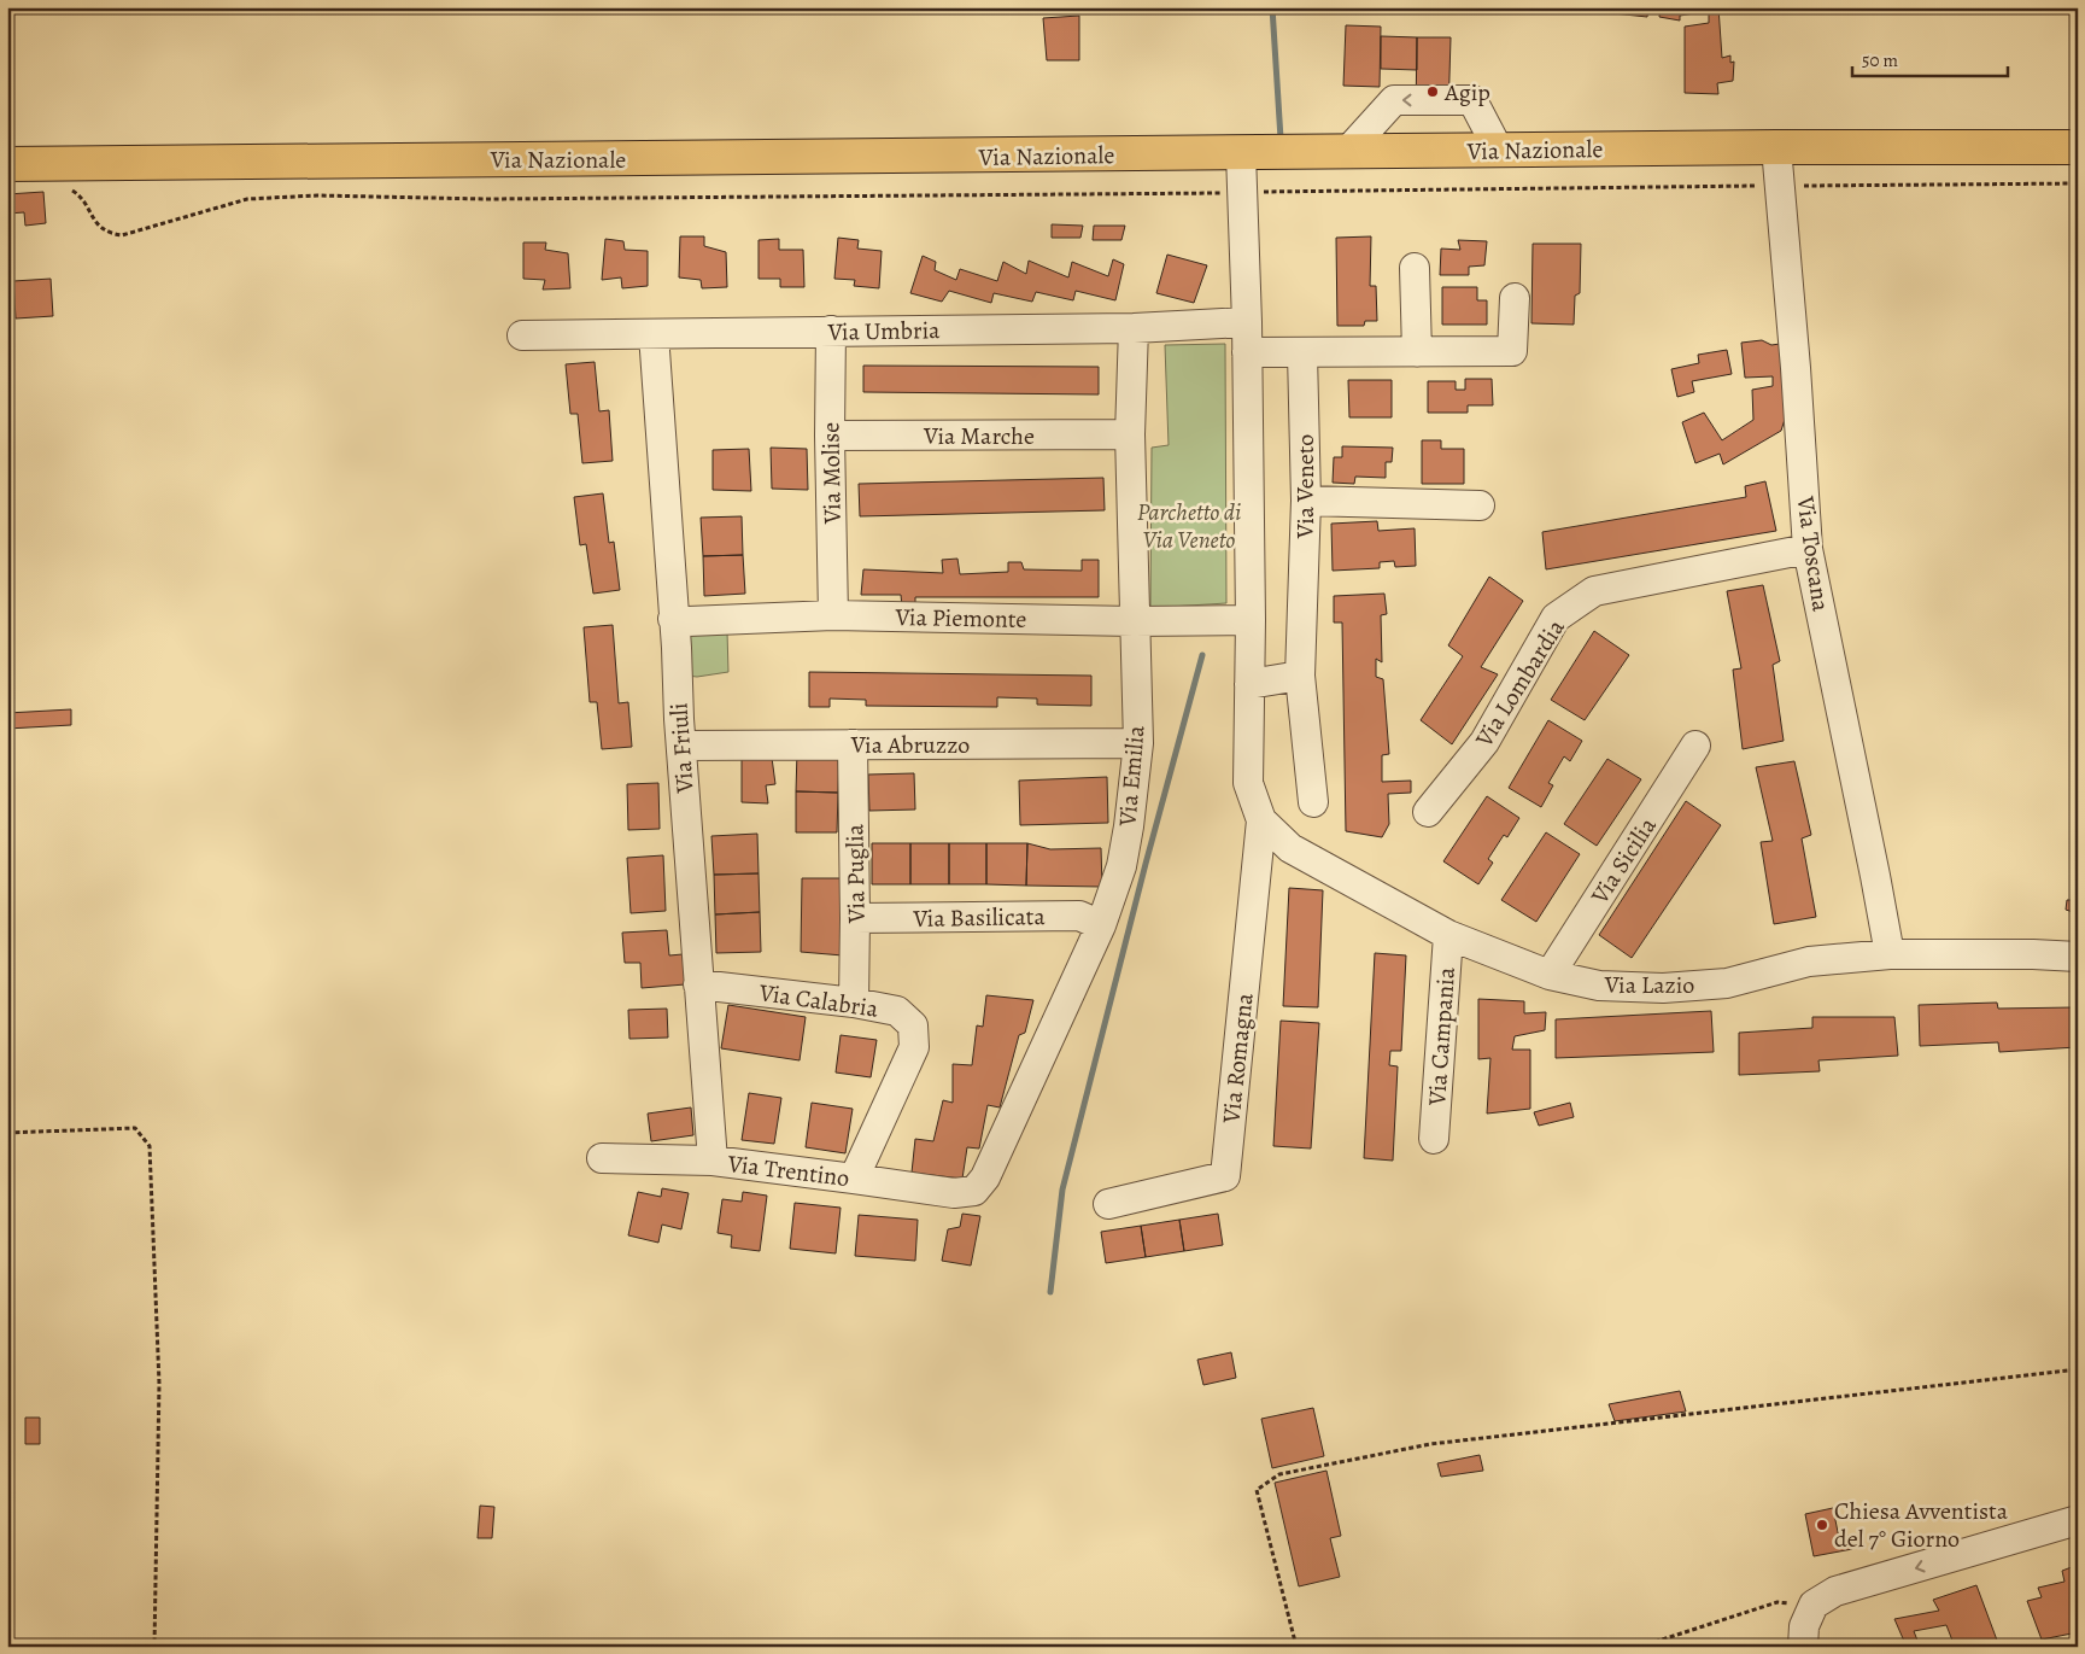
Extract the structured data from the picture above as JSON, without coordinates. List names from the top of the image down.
{
  "streets": {
    "main road": ["Via Nazionale"],
    "street": [
      "Via Umbria",
      "Via Marche",
      "Via Molise",
      "Via Veneto",
      "Via Toscana",
      "Via Piemonte",
      "Via Lombardia",
      "Via Abruzzo",
      "Via Friuli",
      "Via Emilia",
      "Via Sicilia",
      "Via Puglia",
      "Via Basilicata",
      "Via Lazio",
      "Via Calabria",
      "Via Campania",
      "Via Romagna",
      "Via Trentino"
    ]
  },
  "crossings": [
    ["Via Nazionale", "Via Toscana"],
    ["Via Umbria", "Via Molise"],
    ["Via Umbria", "Via Friuli"],
    ["Via Umbria", "Via Emilia"],
    ["Via Marche", "Via Molise"],
    ["Via Marche", "Via Emilia"],
    ["Via Molise", "Via Piemonte"],
    ["Via Toscana", "Via Lombardia"],
    ["Via Toscana", "Via Lazio"],
    ["Via Piemonte", "Via Friuli"],
    ["Via Piemonte", "Via Emilia"],
    ["Via Abruzzo", "Via Friuli"],
    ["Via Abruzzo", "Via Emilia"],
    ["Via Abruzzo", "Via Puglia"],
    ["Via Friuli", "Via Calabria"],
    ["Via Friuli", "Via Trentino"],
    ["Via Emilia", "Via Basilicata"],
    ["Via Emilia", "Via Trentino"],
    ["Via Sicilia", "Via Lazio"],
    ["Via Puglia", "Via Basilicata"],
    ["Via Puglia", "Via Calabria"],
    ["Via Lazio", "Via Campania"],
    ["Via Lazio", "Via Romagna"],
    ["Via Calabria", "Via Trentino"]
  ],
  "parks": ["Parchetto di Via Veneto"],
  "places": ["Agip", "Chiesa Avventista del 7° Giorno"],
  "scale_bar": "50 m"
}
